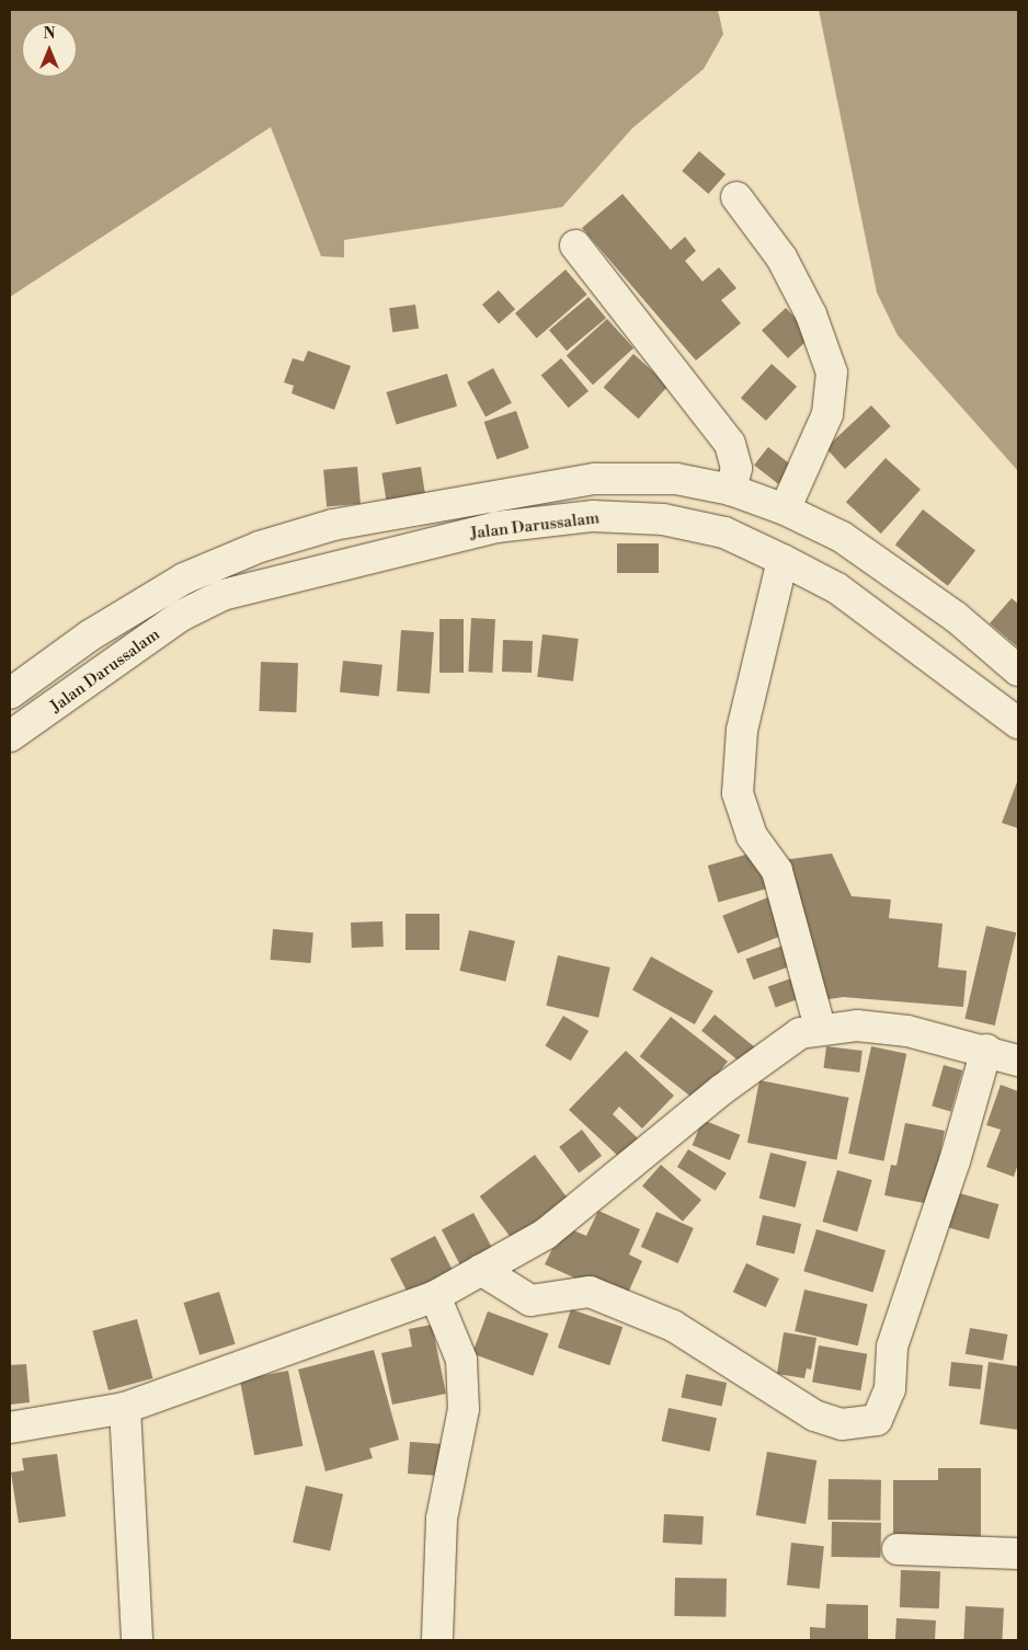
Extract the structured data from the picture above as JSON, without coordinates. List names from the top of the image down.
{
  "streets": {
    "street": ["Jalan Darussalam"]
  },
  "north": "top"
}
